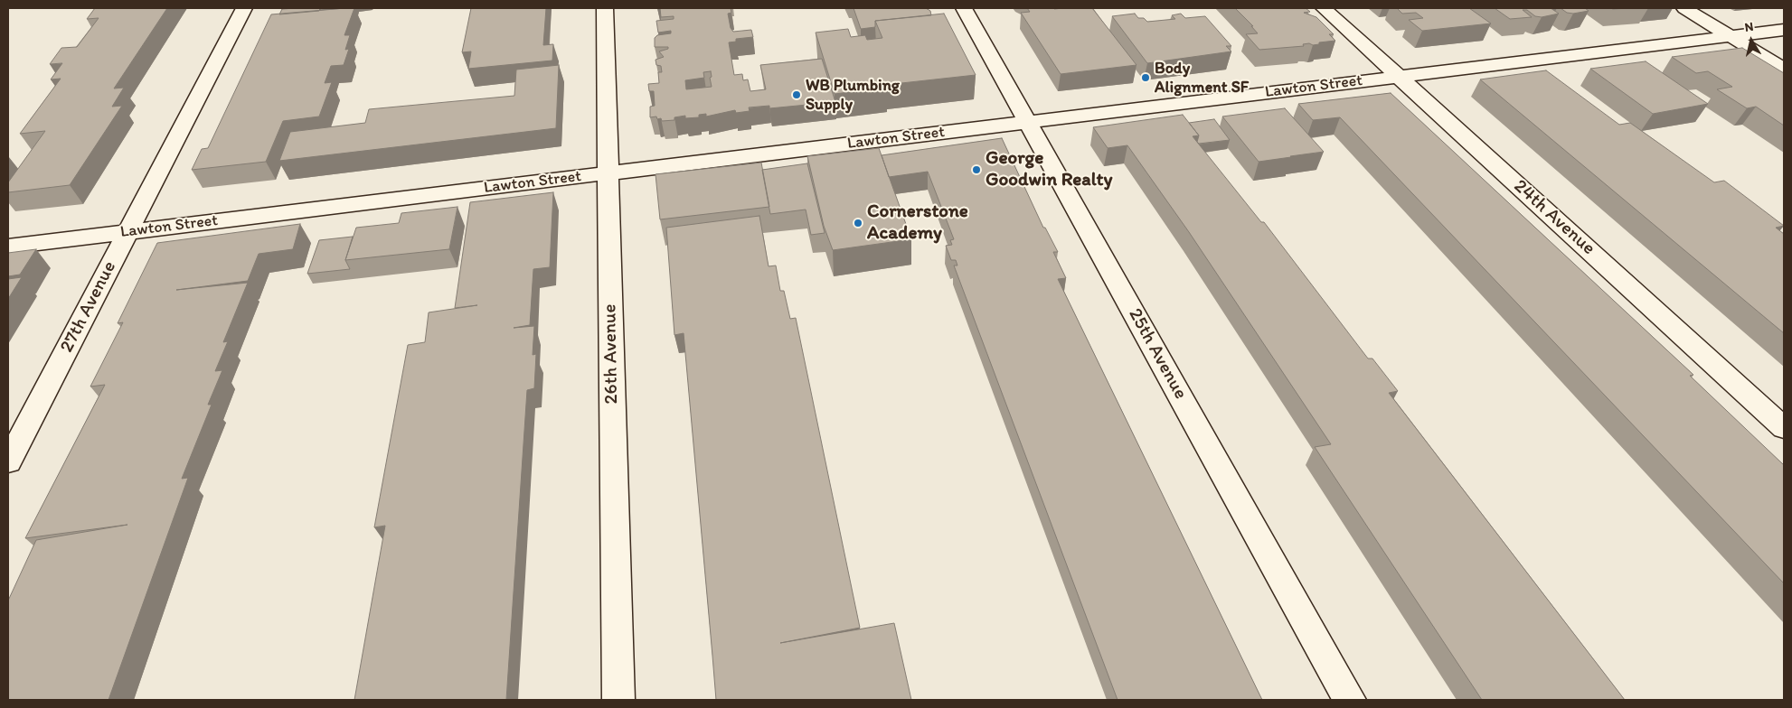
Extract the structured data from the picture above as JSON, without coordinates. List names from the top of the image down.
{
  "streets": {
    "street": [
      "Lawton Street",
      "24th Avenue",
      "27th Avenue",
      "26th Avenue",
      "25th Avenue"
    ]
  },
  "crossings": [
    ["Lawton Street", "24th Avenue"],
    ["Lawton Street", "27th Avenue"],
    ["Lawton Street", "26th Avenue"],
    ["Lawton Street", "25th Avenue"]
  ],
  "places": [
    "Body Alignment SF",
    "WB Plumbing Supply",
    "George Goodwin Realty",
    "Cornerstone Academy"
  ],
  "north": "top"
}
